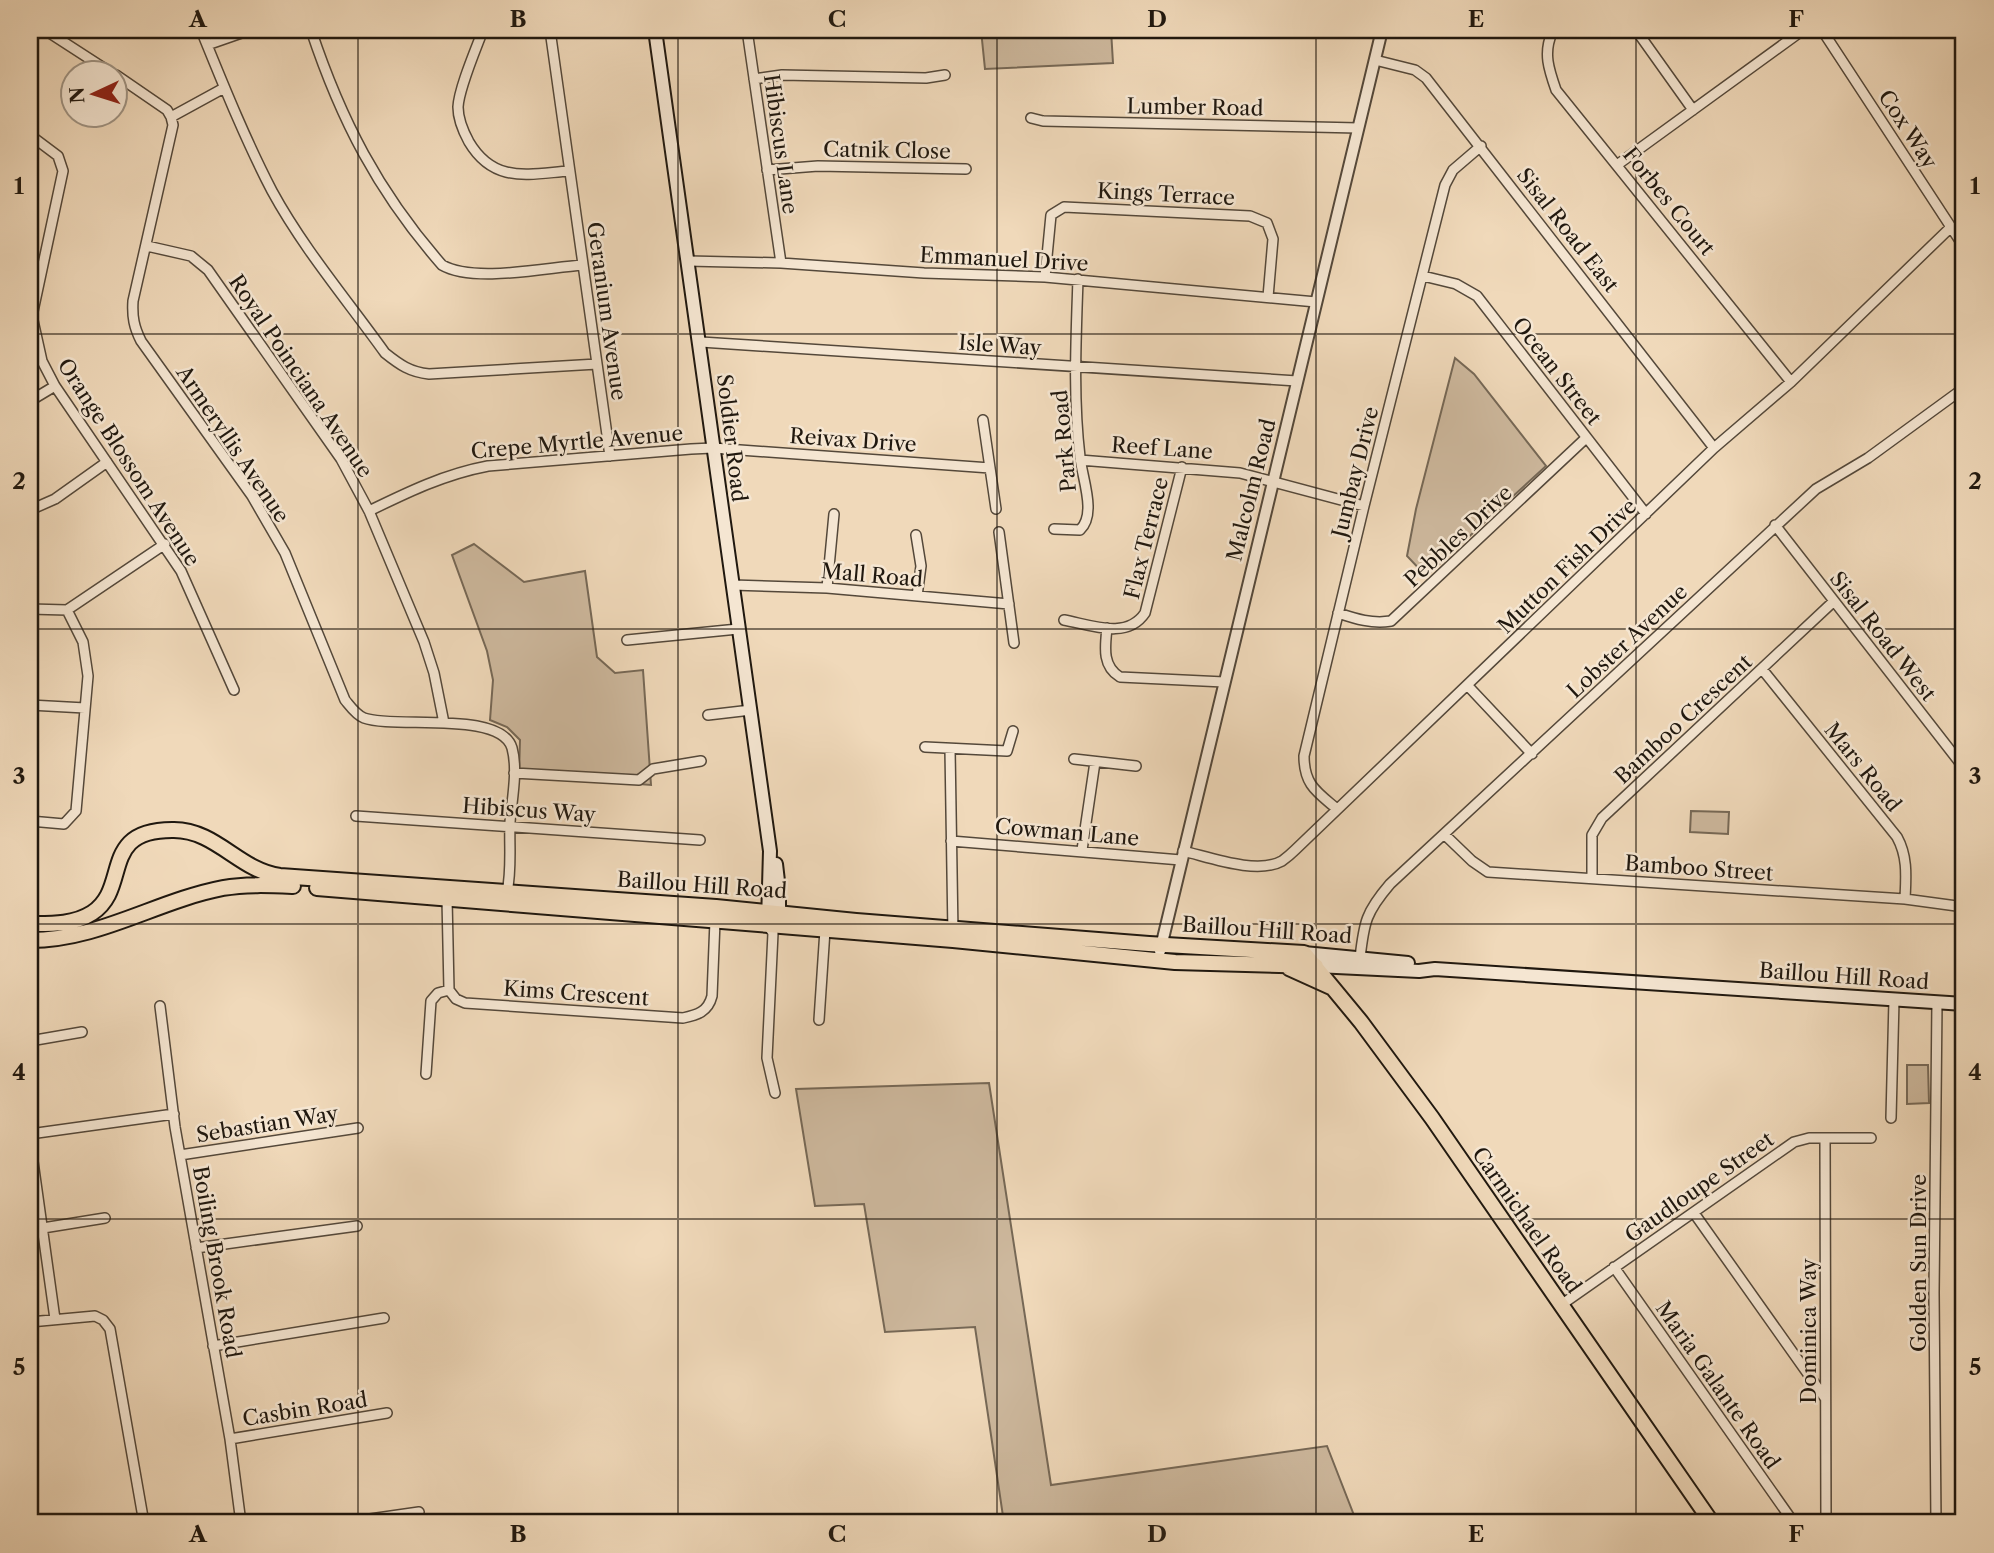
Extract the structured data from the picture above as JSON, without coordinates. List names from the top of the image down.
{
  "streets": {
    "main road": ["Soldier Road", "Baillou Hill Road", "Carmichael Road"],
    "street": [
      "Lumber Road",
      "Cox Way",
      "Hibiscus Lane",
      "Catnik Close",
      "Kings Terrace",
      "Forbes Court",
      "Sisal Road East",
      "Emmanuel Drive",
      "Geranium Avenue",
      "Isle Way",
      "Ocean Street",
      "Royal Poinciana Avenue",
      "Reivax Drive",
      "Park Road",
      "Crepe Myrtle Avenue",
      "Armeryllis Avenue",
      "Reef Lane",
      "Orange Blossom Avenue",
      "Jumbay Drive",
      "Malcolm Road",
      "Pebbles Drive",
      "Flax Terrace",
      "Mutton Fish Drive",
      "Mall Road",
      "Sisal Road West",
      "Lobster Avenue",
      "Bamboo Crescent",
      "Mars Road",
      "Hibiscus Way",
      "Cowman Lane",
      "Bamboo Street",
      "Kims Crescent",
      "Sebastian Way",
      "Gaudloupe Street",
      "Boiling Brook Road",
      "Golden Sun Drive",
      "Dominica Way",
      "Maria Galante Road",
      "Casbin Road"
    ]
  },
  "crossings": [
    ["Lumber Road", "Malcolm Road"],
    ["Cox Way", "Mutton Fish Drive"],
    ["Hibiscus Lane", "Catnik Close"],
    ["Hibiscus Lane", "Emmanuel Drive"],
    ["Kings Terrace", "Emmanuel Drive"],
    ["Forbes Court", "Mutton Fish Drive"],
    ["Sisal Road East", "Jumbay Drive"],
    ["Sisal Road East", "Malcolm Road"],
    ["Sisal Road East", "Mutton Fish Drive"],
    ["Emmanuel Drive", "Soldier Road"],
    ["Emmanuel Drive", "Park Road"],
    ["Emmanuel Drive", "Malcolm Road"],
    ["Geranium Avenue", "Crepe Myrtle Avenue"],
    ["Isle Way", "Soldier Road"],
    ["Isle Way", "Park Road"],
    ["Isle Way", "Malcolm Road"],
    ["Ocean Street", "Jumbay Drive"],
    ["Ocean Street", "Pebbles Drive"],
    ["Ocean Street", "Mutton Fish Drive"],
    ["Royal Poinciana Avenue", "Crepe Myrtle Avenue"],
    ["Royal Poinciana Avenue", "Armeryllis Avenue"],
    ["Soldier Road", "Reivax Drive"],
    ["Soldier Road", "Crepe Myrtle Avenue"],
    ["Soldier Road", "Mall Road"],
    ["Soldier Road", "Baillou Hill Road"],
    ["Reivax Drive", "Crepe Myrtle Avenue"],
    ["Park Road", "Reef Lane"],
    ["Armeryllis Avenue", "Hibiscus Way"],
    ["Armeryllis Avenue", "Baillou Hill Road"],
    ["Reef Lane", "Jumbay Drive"],
    ["Reef Lane", "Malcolm Road"],
    ["Reef Lane", "Flax Terrace"],
    ["Jumbay Drive", "Pebbles Drive"],
    ["Jumbay Drive", "Mutton Fish Drive"],
    ["Malcolm Road", "Mutton Fish Drive"],
    ["Malcolm Road", "Cowman Lane"],
    ["Malcolm Road", "Baillou Hill Road"],
    ["Mutton Fish Drive", "Cowman Lane"],
    ["Sisal Road West", "Lobster Avenue"],
    ["Sisal Road West", "Bamboo Crescent"],
    ["Lobster Avenue", "Bamboo Street"],
    ["Lobster Avenue", "Baillou Hill Road"],
    ["Bamboo Crescent", "Mars Road"],
    ["Bamboo Crescent", "Bamboo Street"],
    ["Mars Road", "Bamboo Street"],
    ["Baillou Hill Road", "Kims Crescent"],
    ["Baillou Hill Road", "Carmichael Road"],
    ["Baillou Hill Road", "Golden Sun Drive"],
    ["Sebastian Way", "Boiling Brook Road"],
    ["Gaudloupe Street", "Carmichael Road"],
    ["Gaudloupe Street", "Dominica Way"],
    ["Gaudloupe Street", "Maria Galante Road"],
    ["Boiling Brook Road", "Casbin Road"]
  ],
  "north": "left",
  "grid": {
    "columns": [
      "A",
      "B",
      "C",
      "D",
      "E",
      "F"
    ],
    "rows": [
      "1",
      "2",
      "3",
      "4",
      "5"
    ]
  }
}
